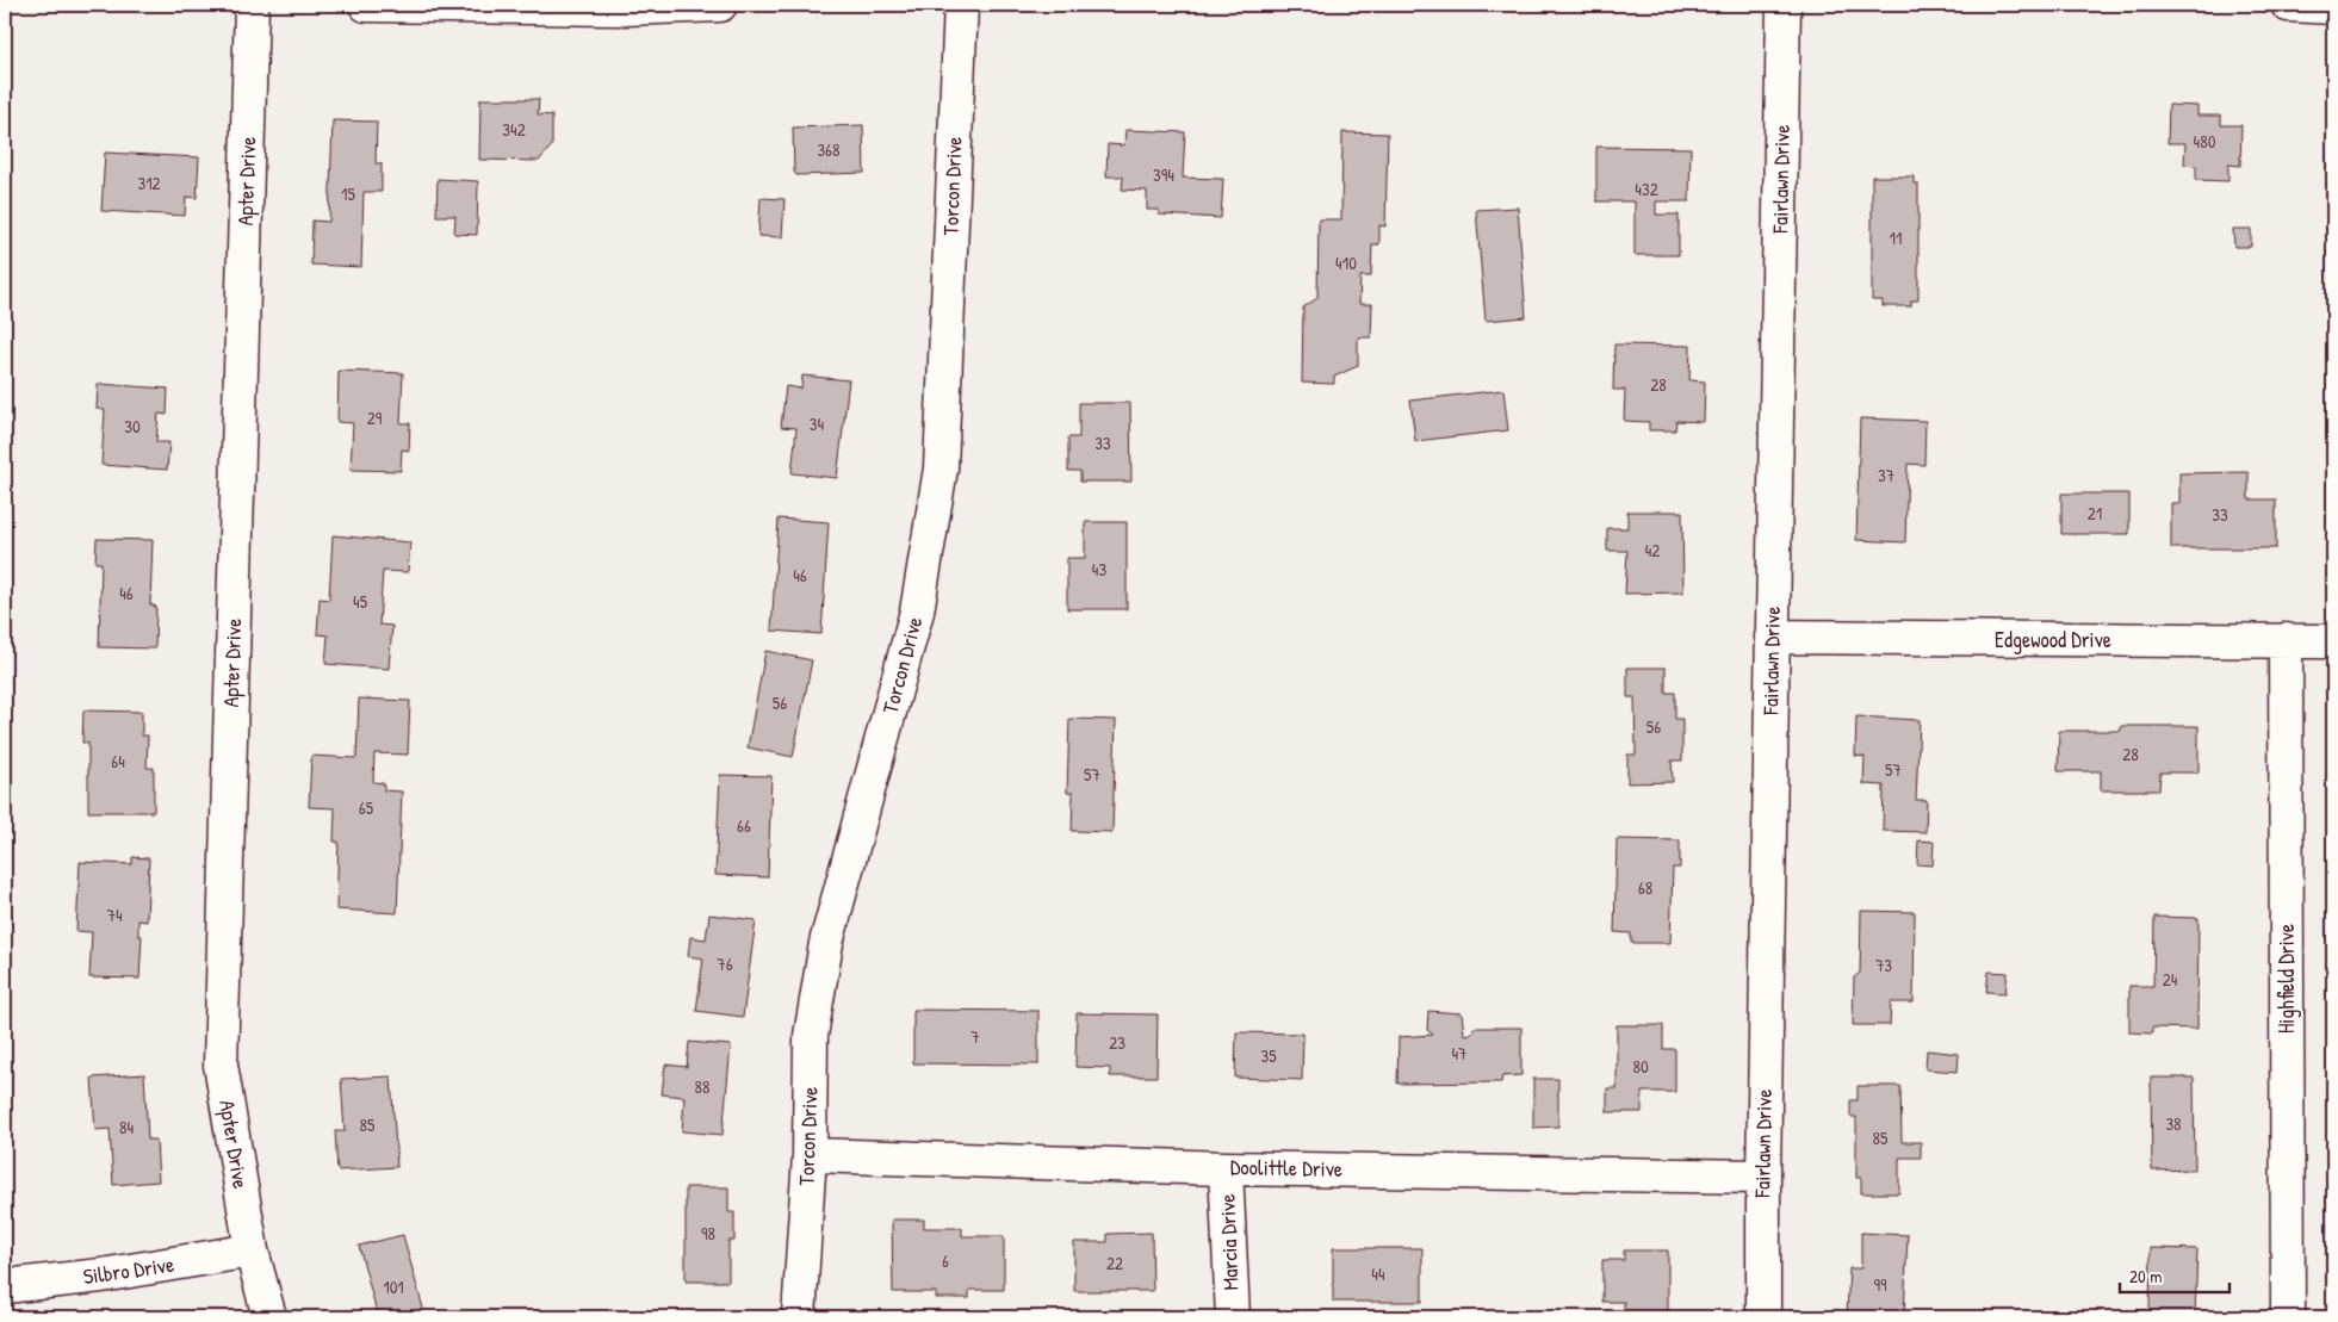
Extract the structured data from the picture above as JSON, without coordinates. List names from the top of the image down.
{
  "streets": {
    "street": [
      "Fairlawn Drive",
      "Apter Drive",
      "Torcon Drive",
      "Edgewood Drive",
      "Highfield Drive",
      "Doolittle Drive",
      "Marcia Drive",
      "Silbro Drive"
    ]
  },
  "crossings": [
    ["Fairlawn Drive", "Edgewood Drive"],
    ["Fairlawn Drive", "Doolittle Drive"],
    ["Apter Drive", "Silbro Drive"],
    ["Torcon Drive", "Doolittle Drive"],
    ["Edgewood Drive", "Highfield Drive"],
    ["Doolittle Drive", "Marcia Drive"]
  ],
  "house_numbers": [
    "342",
    "480",
    "368",
    "394",
    "312",
    "432",
    "15",
    "11",
    "410",
    "28",
    "29",
    "34",
    "30",
    "33",
    "37",
    "21",
    "33",
    "42",
    "43",
    "46",
    "46",
    "45",
    "56",
    "56",
    "28",
    "64",
    "57",
    "57",
    "65",
    "66",
    "68",
    "74",
    "76",
    "73",
    "24",
    "7",
    "23",
    "47",
    "35",
    "80",
    "88",
    "38",
    "85",
    "84",
    "85",
    "98",
    "6",
    "22",
    "44",
    "99",
    "101"
  ],
  "scale_bar": "20 m"
}
